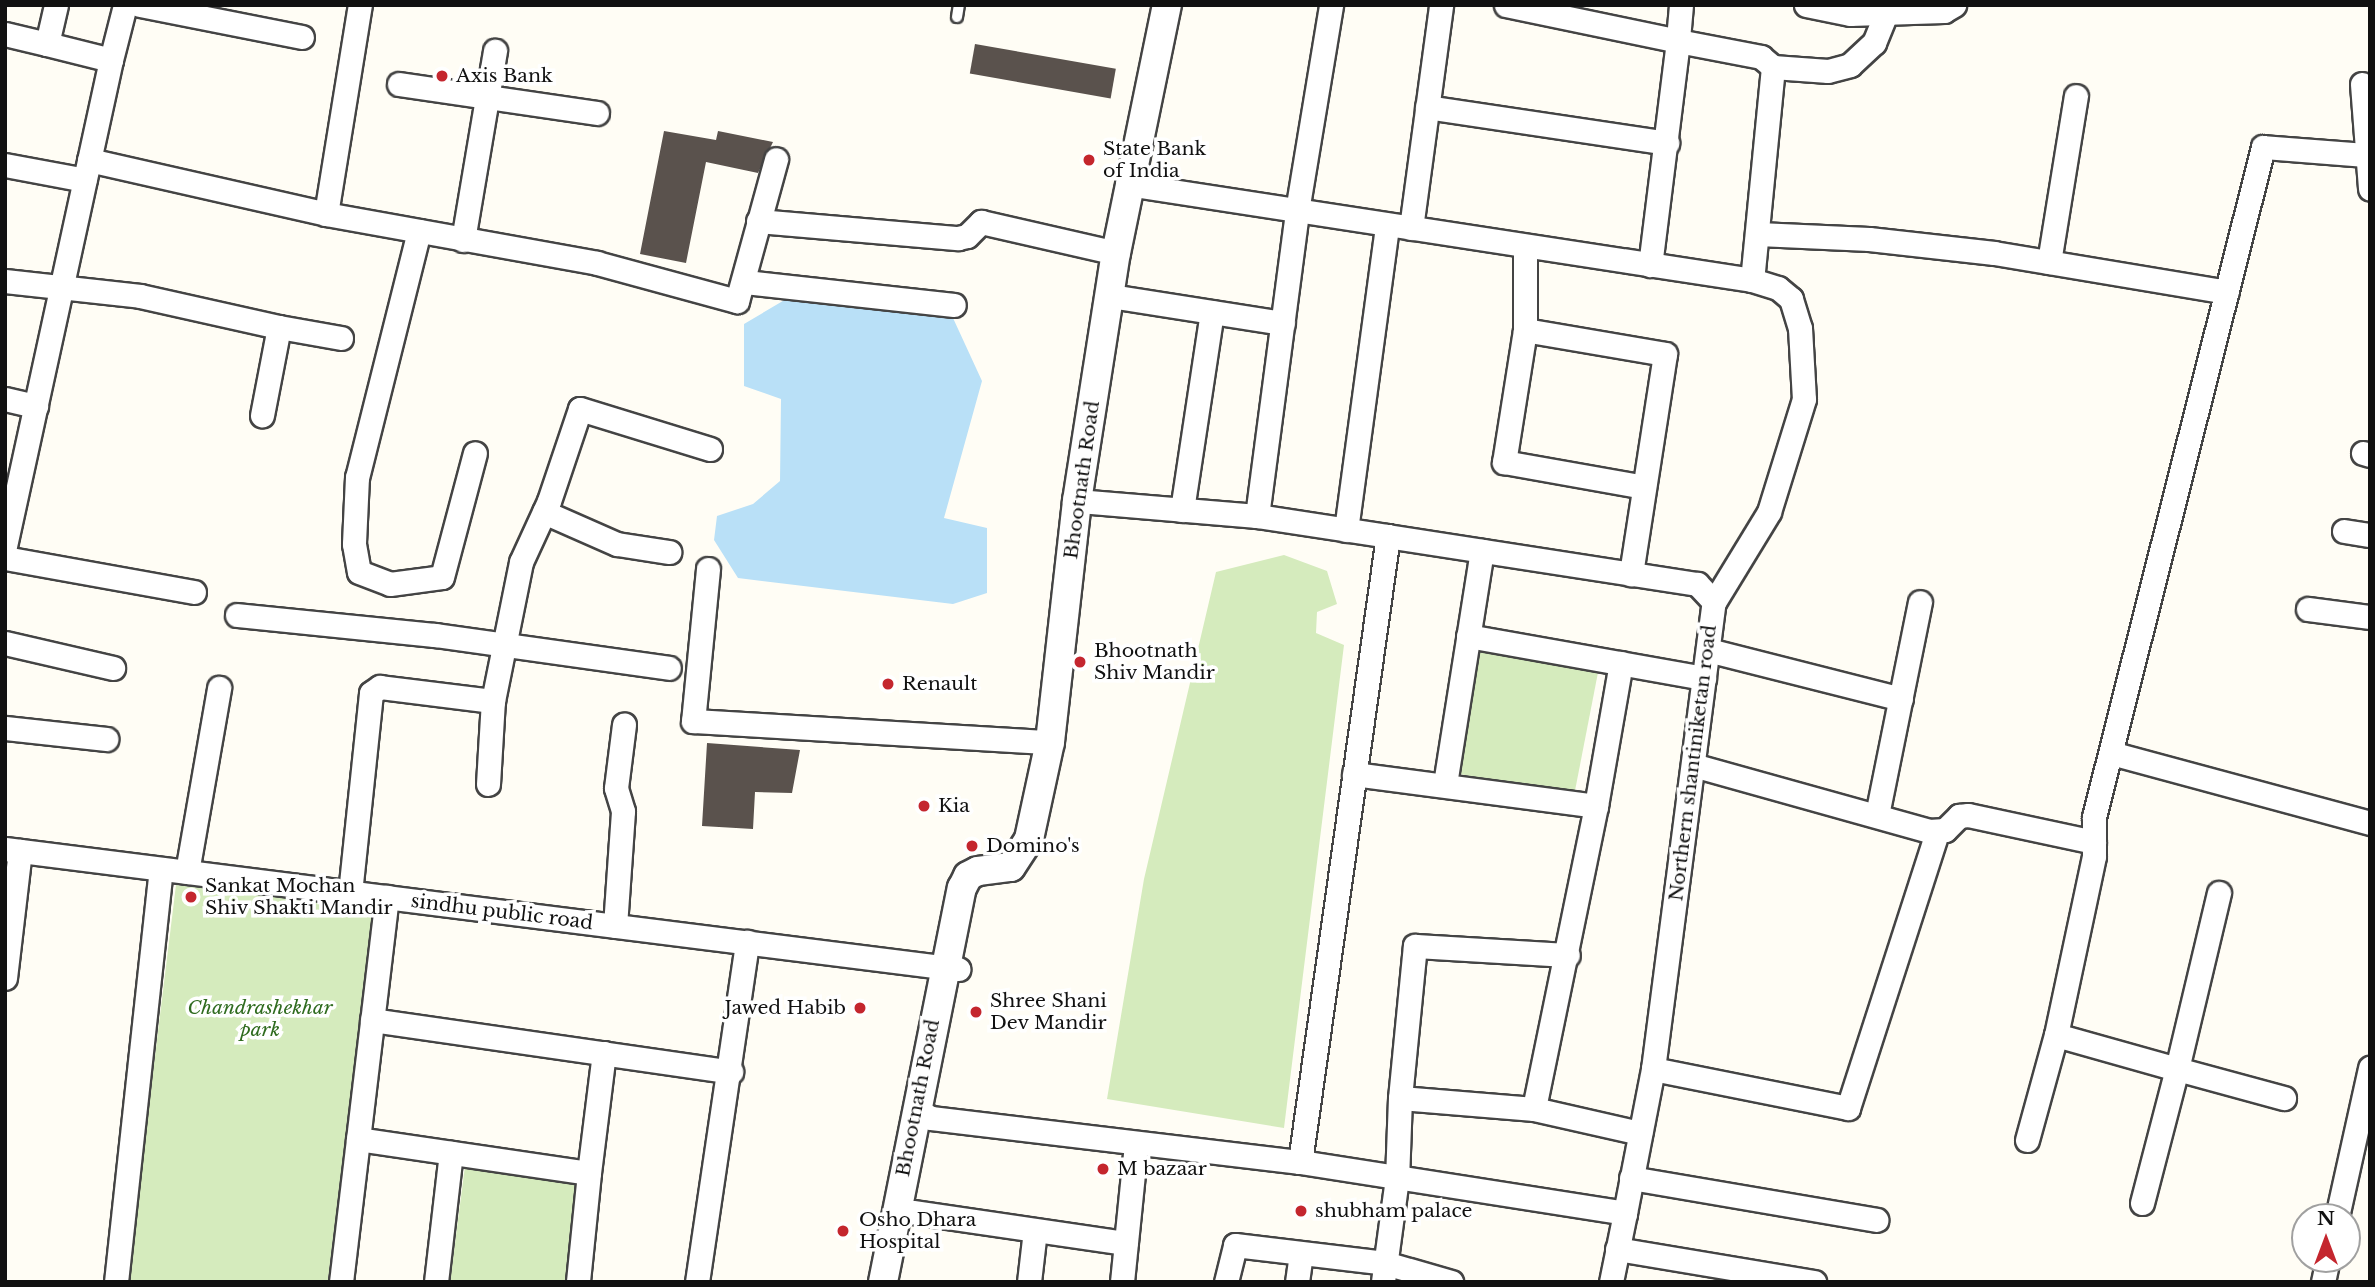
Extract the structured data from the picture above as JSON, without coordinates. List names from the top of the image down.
{
  "streets": {
    "street": ["Bhootnath Road", "Northern shantiniketan road", "sindhu public road"]
  },
  "crossings": [
    ["Bhootnath Road", "Northern shantiniketan road"],
    ["Bhootnath Road", "sindhu public road"]
  ],
  "parks": ["Chandrashekhar park"],
  "places": [
    "Axis Bank",
    "State Bank of India",
    "Bhootnath Shiv Mandir",
    "Renault",
    "Kia",
    "Domino's",
    "Sankat Mochan Shiv Shakti Mandir",
    "Jawed Habib",
    "Shree Shani Dev Mandir",
    "M bazaar",
    "shubham palace",
    "Osho Dhara Hospital"
  ],
  "north": "top"
}
